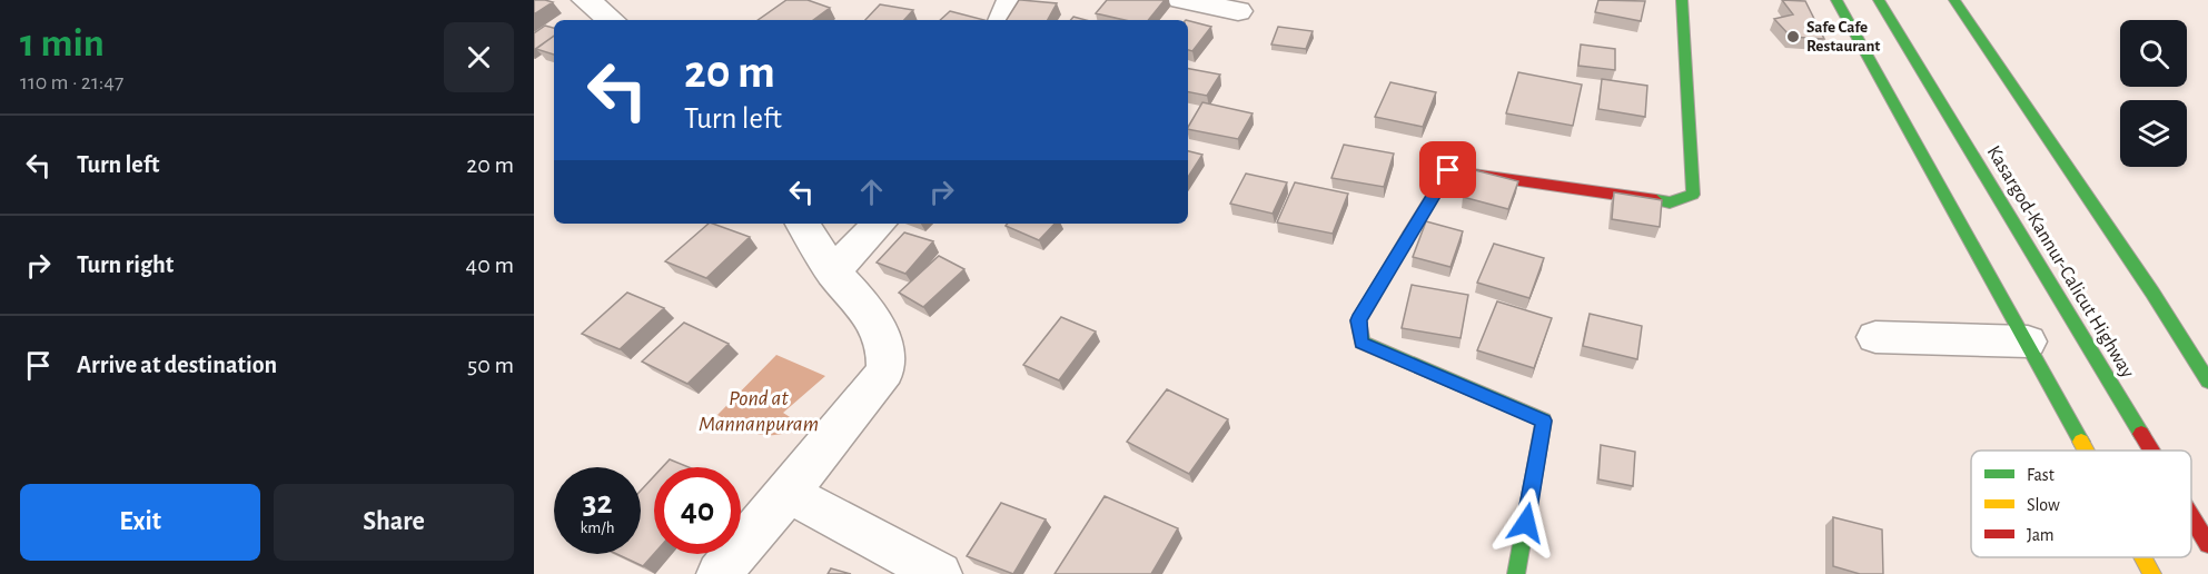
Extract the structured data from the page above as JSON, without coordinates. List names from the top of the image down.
{
  "streets": {
    "main road": ["Kasargod-Kannur-Calicut Highway"]
  },
  "water": ["Pond at Mannanpuram"],
  "places": ["Safe Cafe Restaurant"],
  "legend": ["Fast", "Slow", "Jam"],
  "page": {
    "heading": ["1 min", "110 m · 21:47"],
    "turn": ["20 m", "Turn left"],
    "list": [
      {
        "name": "Turn left",
        "value": "20 m"
      },
      {
        "name": "Turn right",
        "value": "40 m"
      },
      {
        "name": "Arrive at destination",
        "value": "50 m"
      }
    ],
    "speed": "32 km/h",
    "limit": "40",
    "buttons": ["Exit", "Share"]
  }
}
